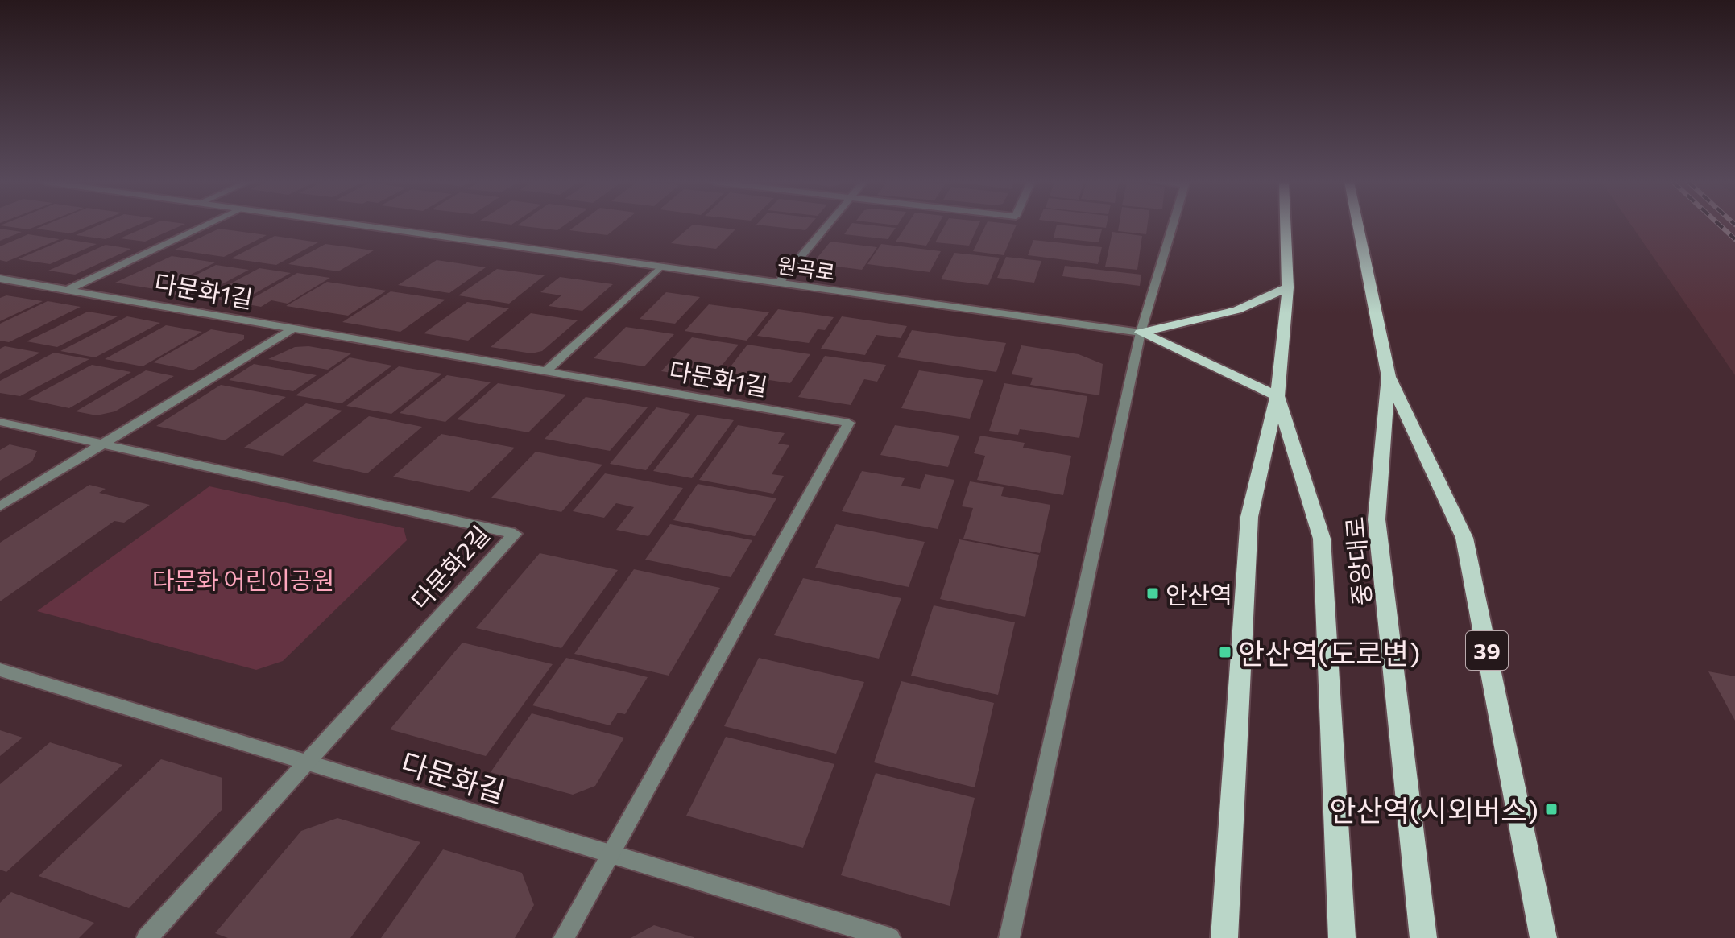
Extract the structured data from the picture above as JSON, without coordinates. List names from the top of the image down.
{
  "streets": {
    "main road": ["중앙대로", "39"],
    "street": [
      "원곡로",
      "다문화1길",
      "다문화2길",
      "다문화길"
    ]
  },
  "crossings": [
    ["다문화1길", "다문화길"],
    ["중앙대로", "39"],
    ["다문화2길", "다문화길"]
  ],
  "parks": ["다문화 어린이공원"],
  "places": {
    "transit": ["안산역", "안산역(도로변)", "안산역(시외버스)"]
  }
}
